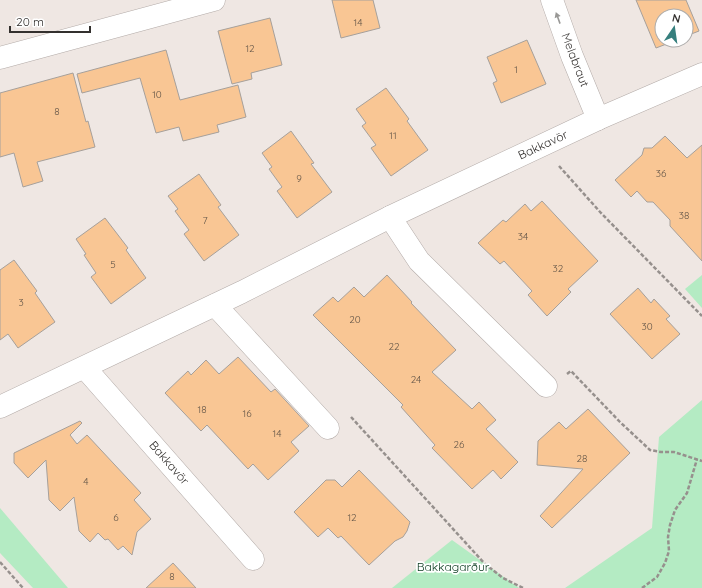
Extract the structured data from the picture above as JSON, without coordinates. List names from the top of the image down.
{
  "streets": {
    "street": ["Melabraut", "Bakkavör"]
  },
  "crossings": [
    ["Melabraut", "Bakkavör"]
  ],
  "one_way": ["Melabraut"],
  "parks": ["Bakkagarður"],
  "house_numbers": [
    "14",
    "12",
    "1",
    "10",
    "8",
    "11",
    "36",
    "9",
    "38",
    "7",
    "34",
    "5",
    "32",
    "3",
    "20",
    "30",
    "22",
    "24",
    "18",
    "16",
    "14",
    "26",
    "28",
    "4",
    "6",
    "12",
    "8"
  ],
  "scale_bar": "20 m",
  "north": "top"
}
